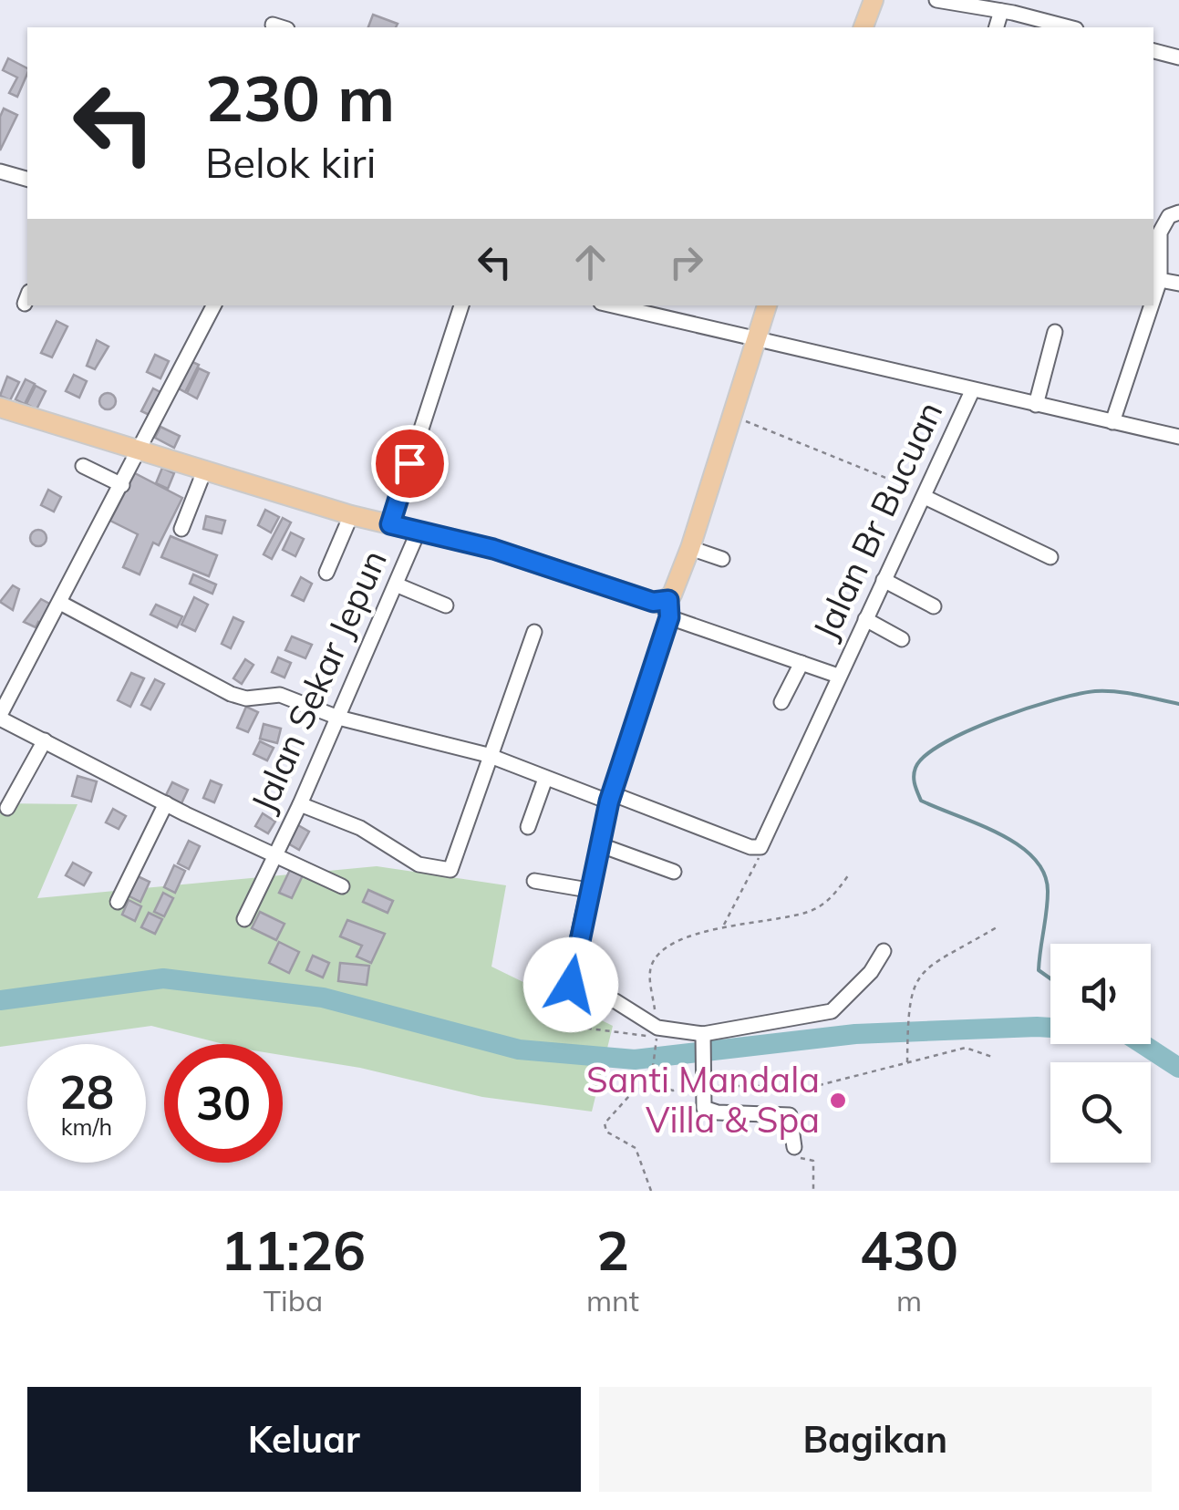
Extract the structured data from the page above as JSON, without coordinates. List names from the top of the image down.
{
  "streets": {
    "street": ["Jalan Br Bucuan", "Jalan Sekar Jepun"]
  },
  "places": ["Santi Mandala Villa & Spa"],
  "page": {
    "turn": ["230 m", "Belok kiri"],
    "speed": "28 km/h",
    "limit": "30",
    "eta": [
      "11:26",
      "Tiba",
      "2",
      "mnt",
      "430",
      "m"
    ],
    "buttons": ["Keluar", "Bagikan"]
  }
}
